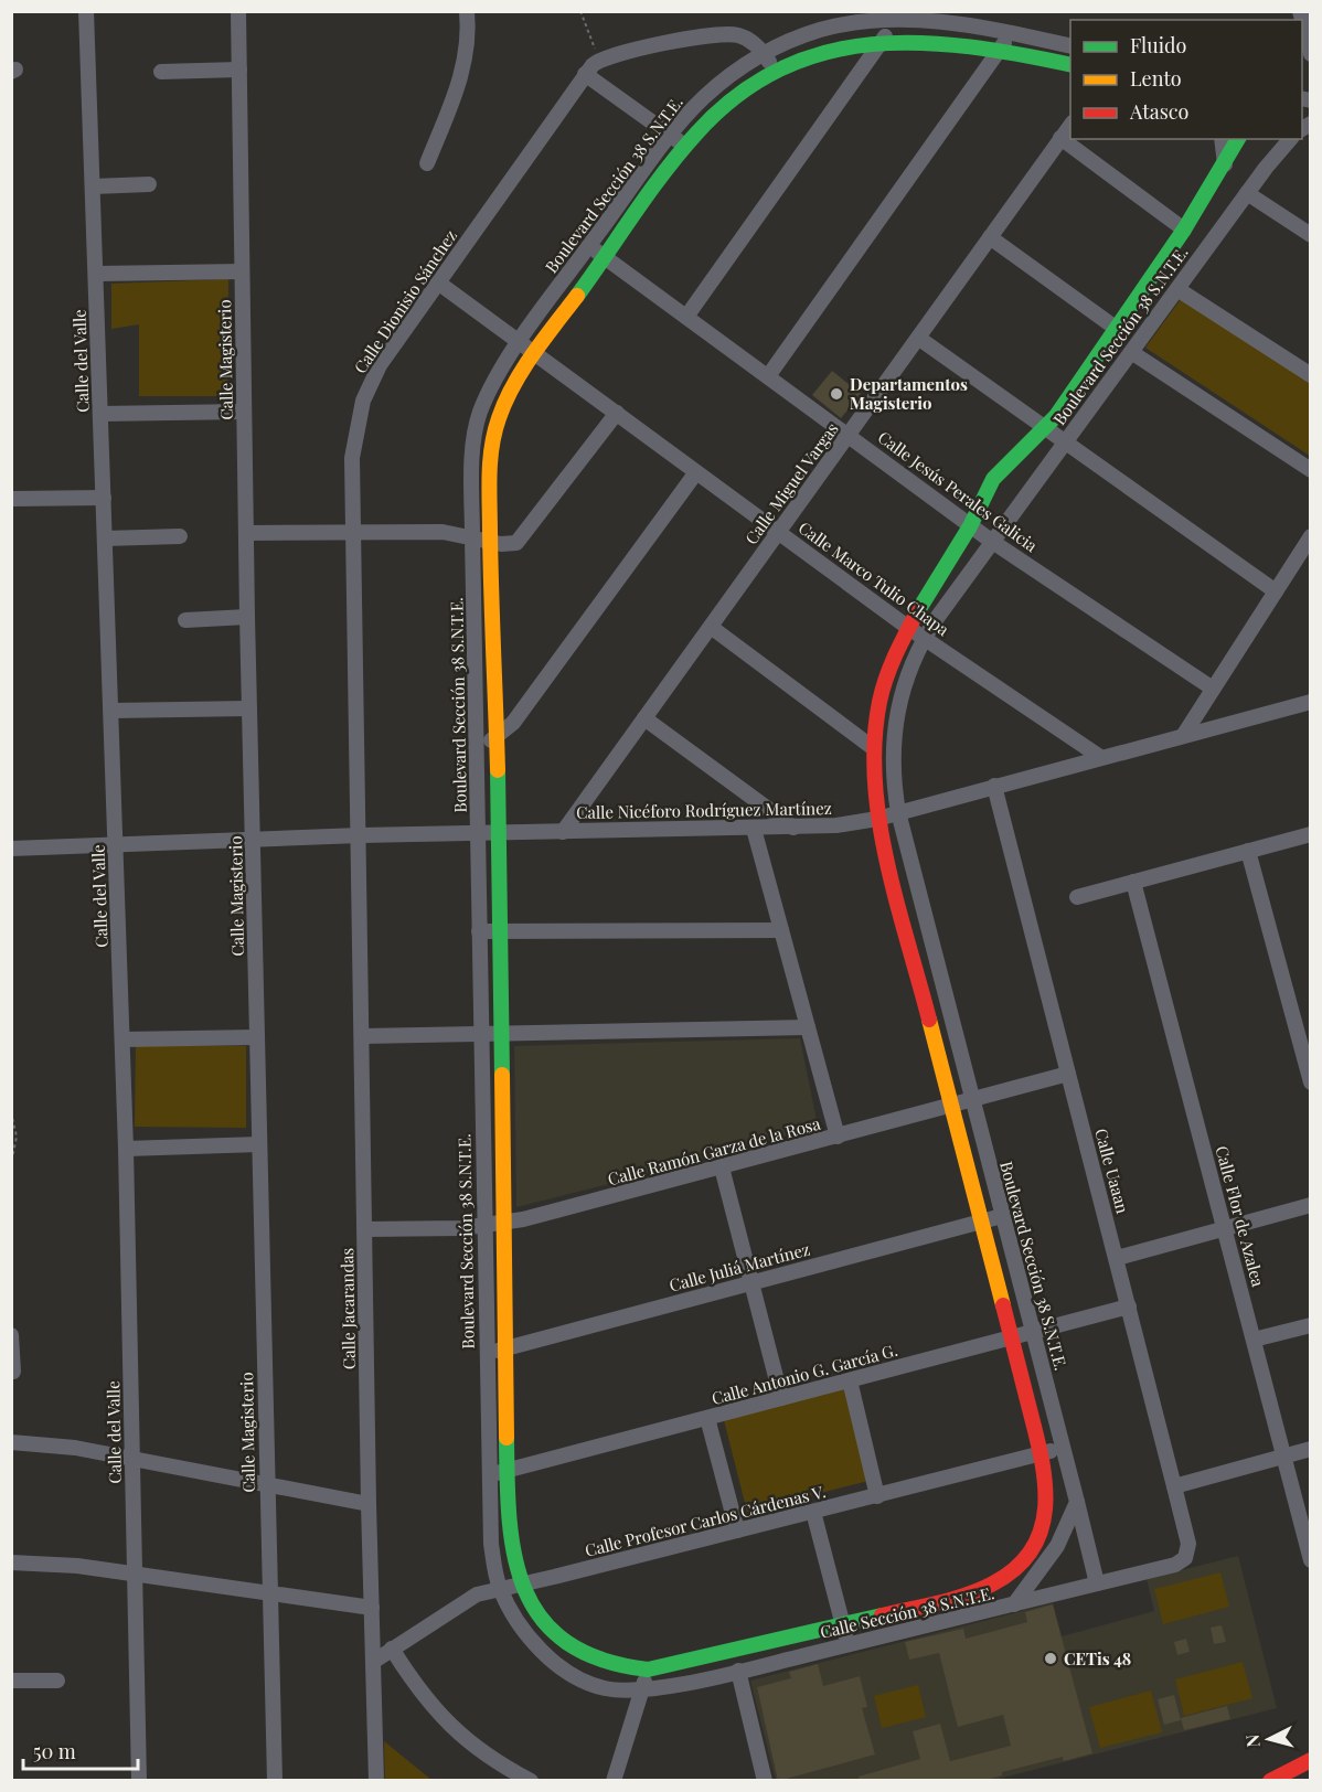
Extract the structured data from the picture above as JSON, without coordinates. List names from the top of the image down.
{
  "streets": {
    "street": [
      "Boulevard Sección 38 S.N.T.E.",
      "Calle Dionisio Sánchez",
      "Calle Magisterio",
      "Calle del Valle",
      "Calle Miguel Vargas",
      "Calle Jesús Perales Galicia",
      "Calle Marco Tulio Chapa",
      "Calle Nicéforo Rodríguez Martínez",
      "Calle Ramón Garza de la Rosa",
      "Calle Uaaan",
      "Calle Flor de Azalea",
      "Calle Juliá Martínez",
      "Calle Jacarandas",
      "Calle Antonio G. García G.",
      "Calle Profesor Carlos Cárdenas V.",
      "Calle Sección 38 S.N.T.E."
    ]
  },
  "crossings": [
    ["Boulevard Sección 38 S.N.T.E.", "Calle Jesús Perales Galicia"],
    ["Boulevard Sección 38 S.N.T.E.", "Calle Marco Tulio Chapa"],
    ["Boulevard Sección 38 S.N.T.E.", "Calle Nicéforo Rodríguez Martínez"],
    ["Boulevard Sección 38 S.N.T.E.", "Calle Ramón Garza de la Rosa"],
    ["Boulevard Sección 38 S.N.T.E.", "Calle Juliá Martínez"],
    ["Boulevard Sección 38 S.N.T.E.", "Calle Antonio G. García G."],
    ["Boulevard Sección 38 S.N.T.E.", "Calle Profesor Carlos Cárdenas V."],
    ["Boulevard Sección 38 S.N.T.E.", "Calle Sección 38 S.N.T.E."],
    ["Calle Dionisio Sánchez", "Calle Marco Tulio Chapa"],
    ["Calle Dionisio Sánchez", "Calle Nicéforo Rodríguez Martínez"],
    ["Calle Dionisio Sánchez", "Calle Jacarandas"],
    ["Calle Magisterio", "Calle Nicéforo Rodríguez Martínez"],
    ["Calle del Valle", "Calle Nicéforo Rodríguez Martínez"],
    ["Calle Miguel Vargas", "Calle Jesús Perales Galicia"],
    ["Calle Miguel Vargas", "Calle Marco Tulio Chapa"],
    ["Calle Miguel Vargas", "Calle Nicéforo Rodríguez Martínez"],
    ["Calle Marco Tulio Chapa", "Calle Nicéforo Rodríguez Martínez"],
    ["Calle Nicéforo Rodríguez Martínez", "Calle Uaaan"],
    ["Calle Nicéforo Rodríguez Martínez", "Calle Jacarandas"],
    ["Calle Ramón Garza de la Rosa", "Calle Uaaan"],
    ["Calle Ramón Garza de la Rosa", "Calle Jacarandas"],
    ["Calle Uaaan", "Calle Antonio G. García G."],
    ["Calle Uaaan", "Calle Sección 38 S.N.T.E."],
    ["Calle Jacarandas", "Calle Profesor Carlos Cárdenas V."]
  ],
  "places": ["Departamentos Magisterio", "CETis 48"],
  "legend": ["Fluido", "Lento", "Atasco"],
  "scale_bar": "50 m",
  "north": "left"
}
